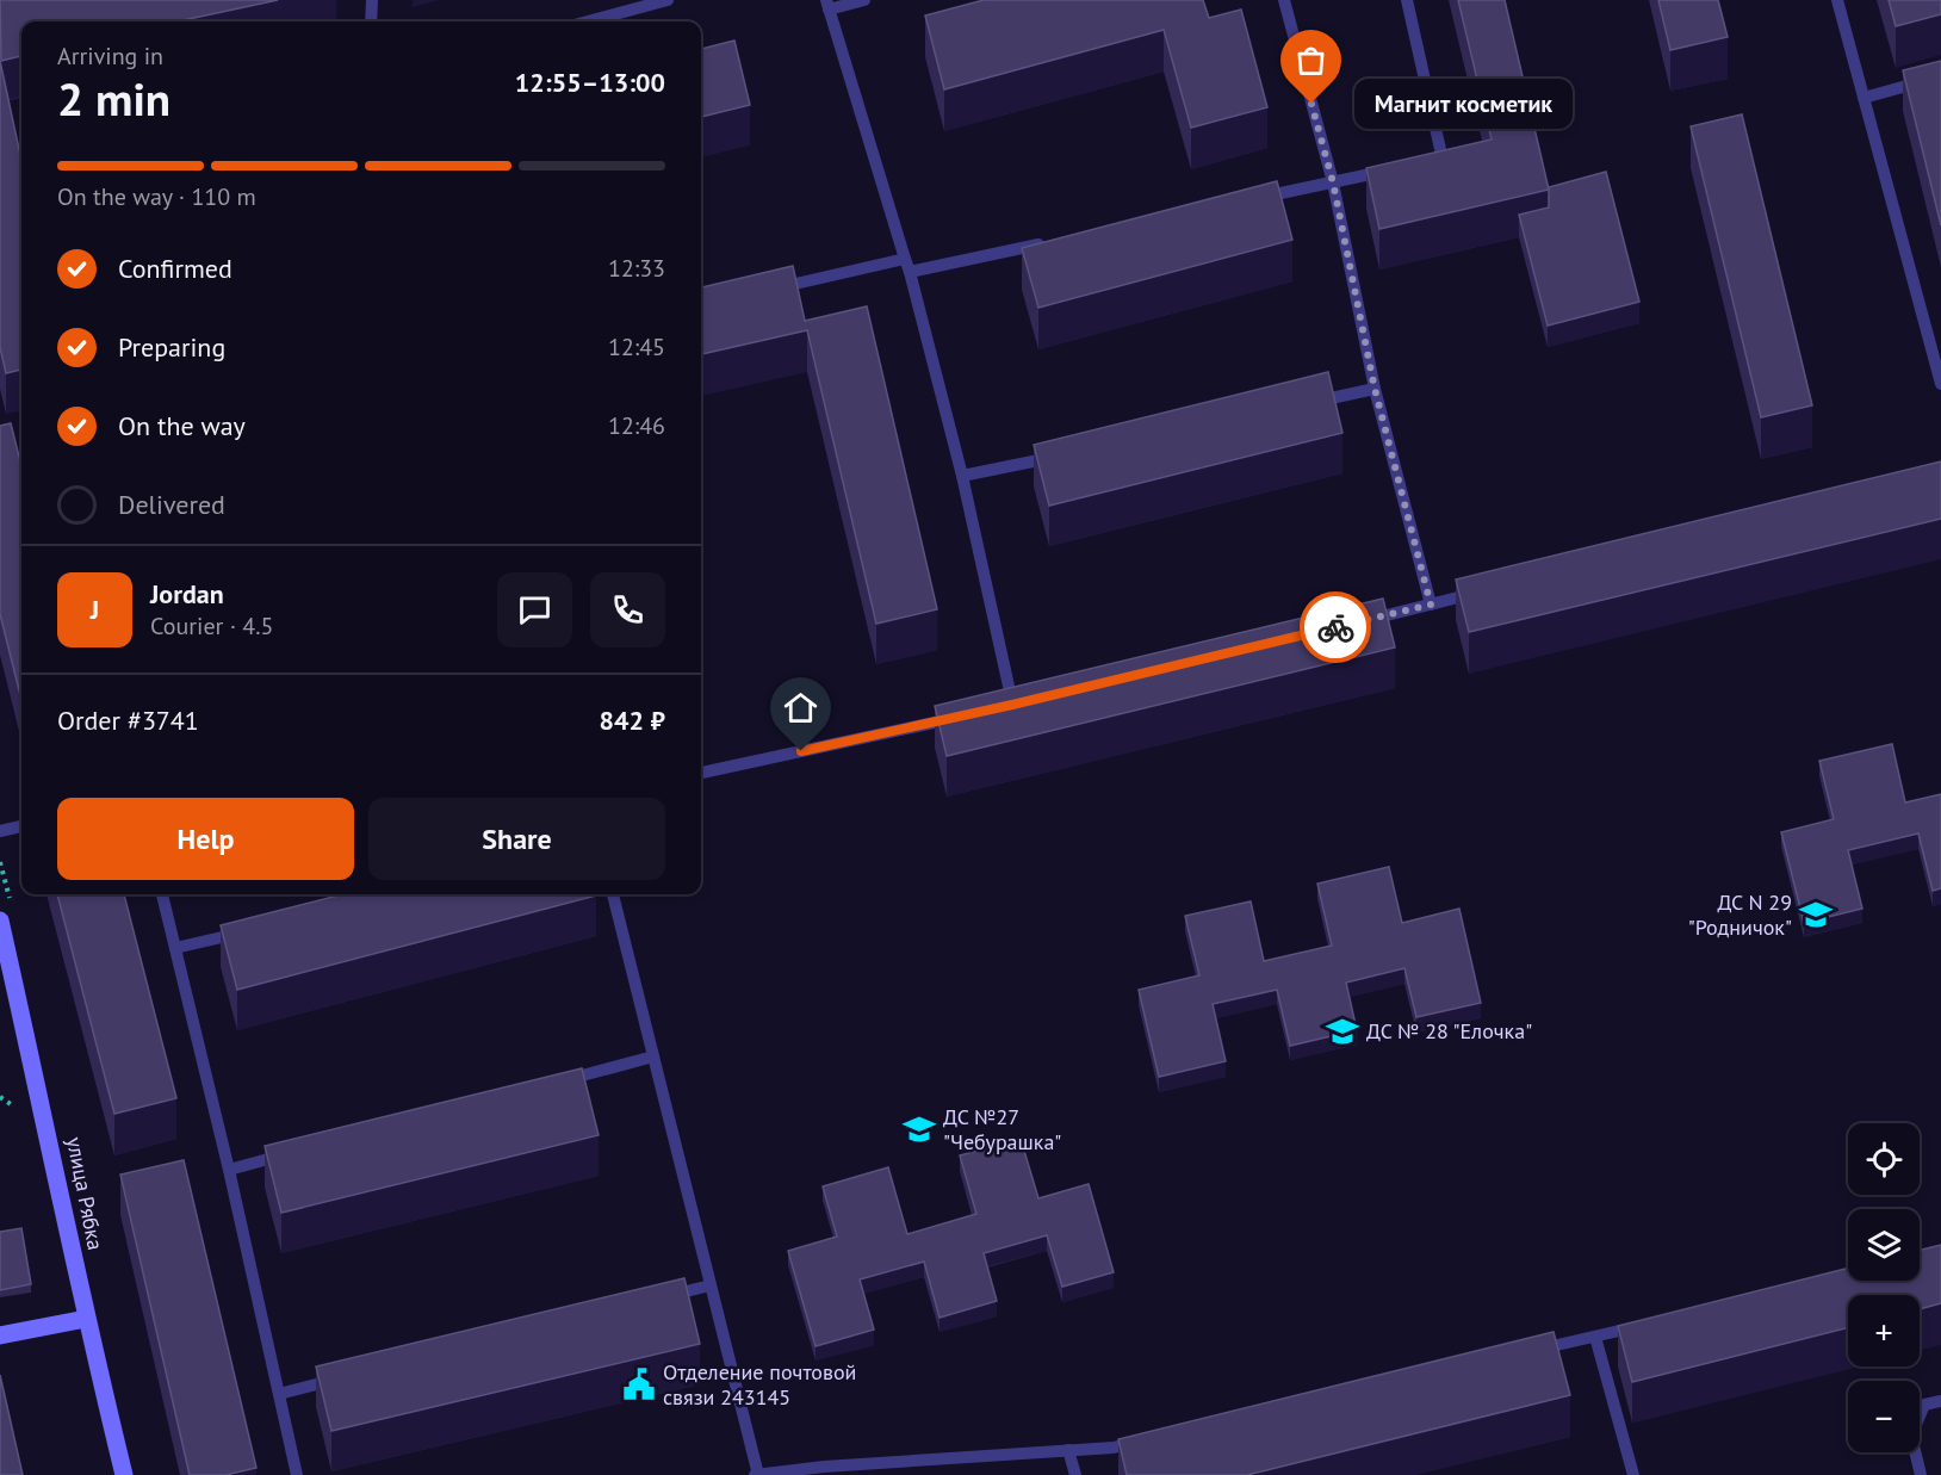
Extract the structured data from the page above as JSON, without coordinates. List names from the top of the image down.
{
  "streets": {
    "street": ["улица Рябка"]
  },
  "places": {
    "other": ["Магнит косметик"],
    "school or university": ["ДС N 29 \"Родничок\"", "ДС № 28 \"Елочка\"", "ДС №27 \"Чебурашка\""],
    "public building": ["Отделение почтовой связи 243145"]
  },
  "page": {
    "heading": ["2 min", "Arriving in", "12:55–13:00"],
    "panel": [
      "Jordan",
      "Courier · 4.5",
      "Order #3741",
      "842 ₽"
    ],
    "bubble": "Магнит косметик",
    "bar": "On the way · 110 m",
    "list": [
      ["Confirmed", "12:33"],
      ["Preparing", "12:45"],
      ["On the way", "12:46"],
      "Delivered"
    ],
    "round": "J",
    "buttons": ["Help", "Share"],
    "map_buttons": ["+", "−"]
  }
}
